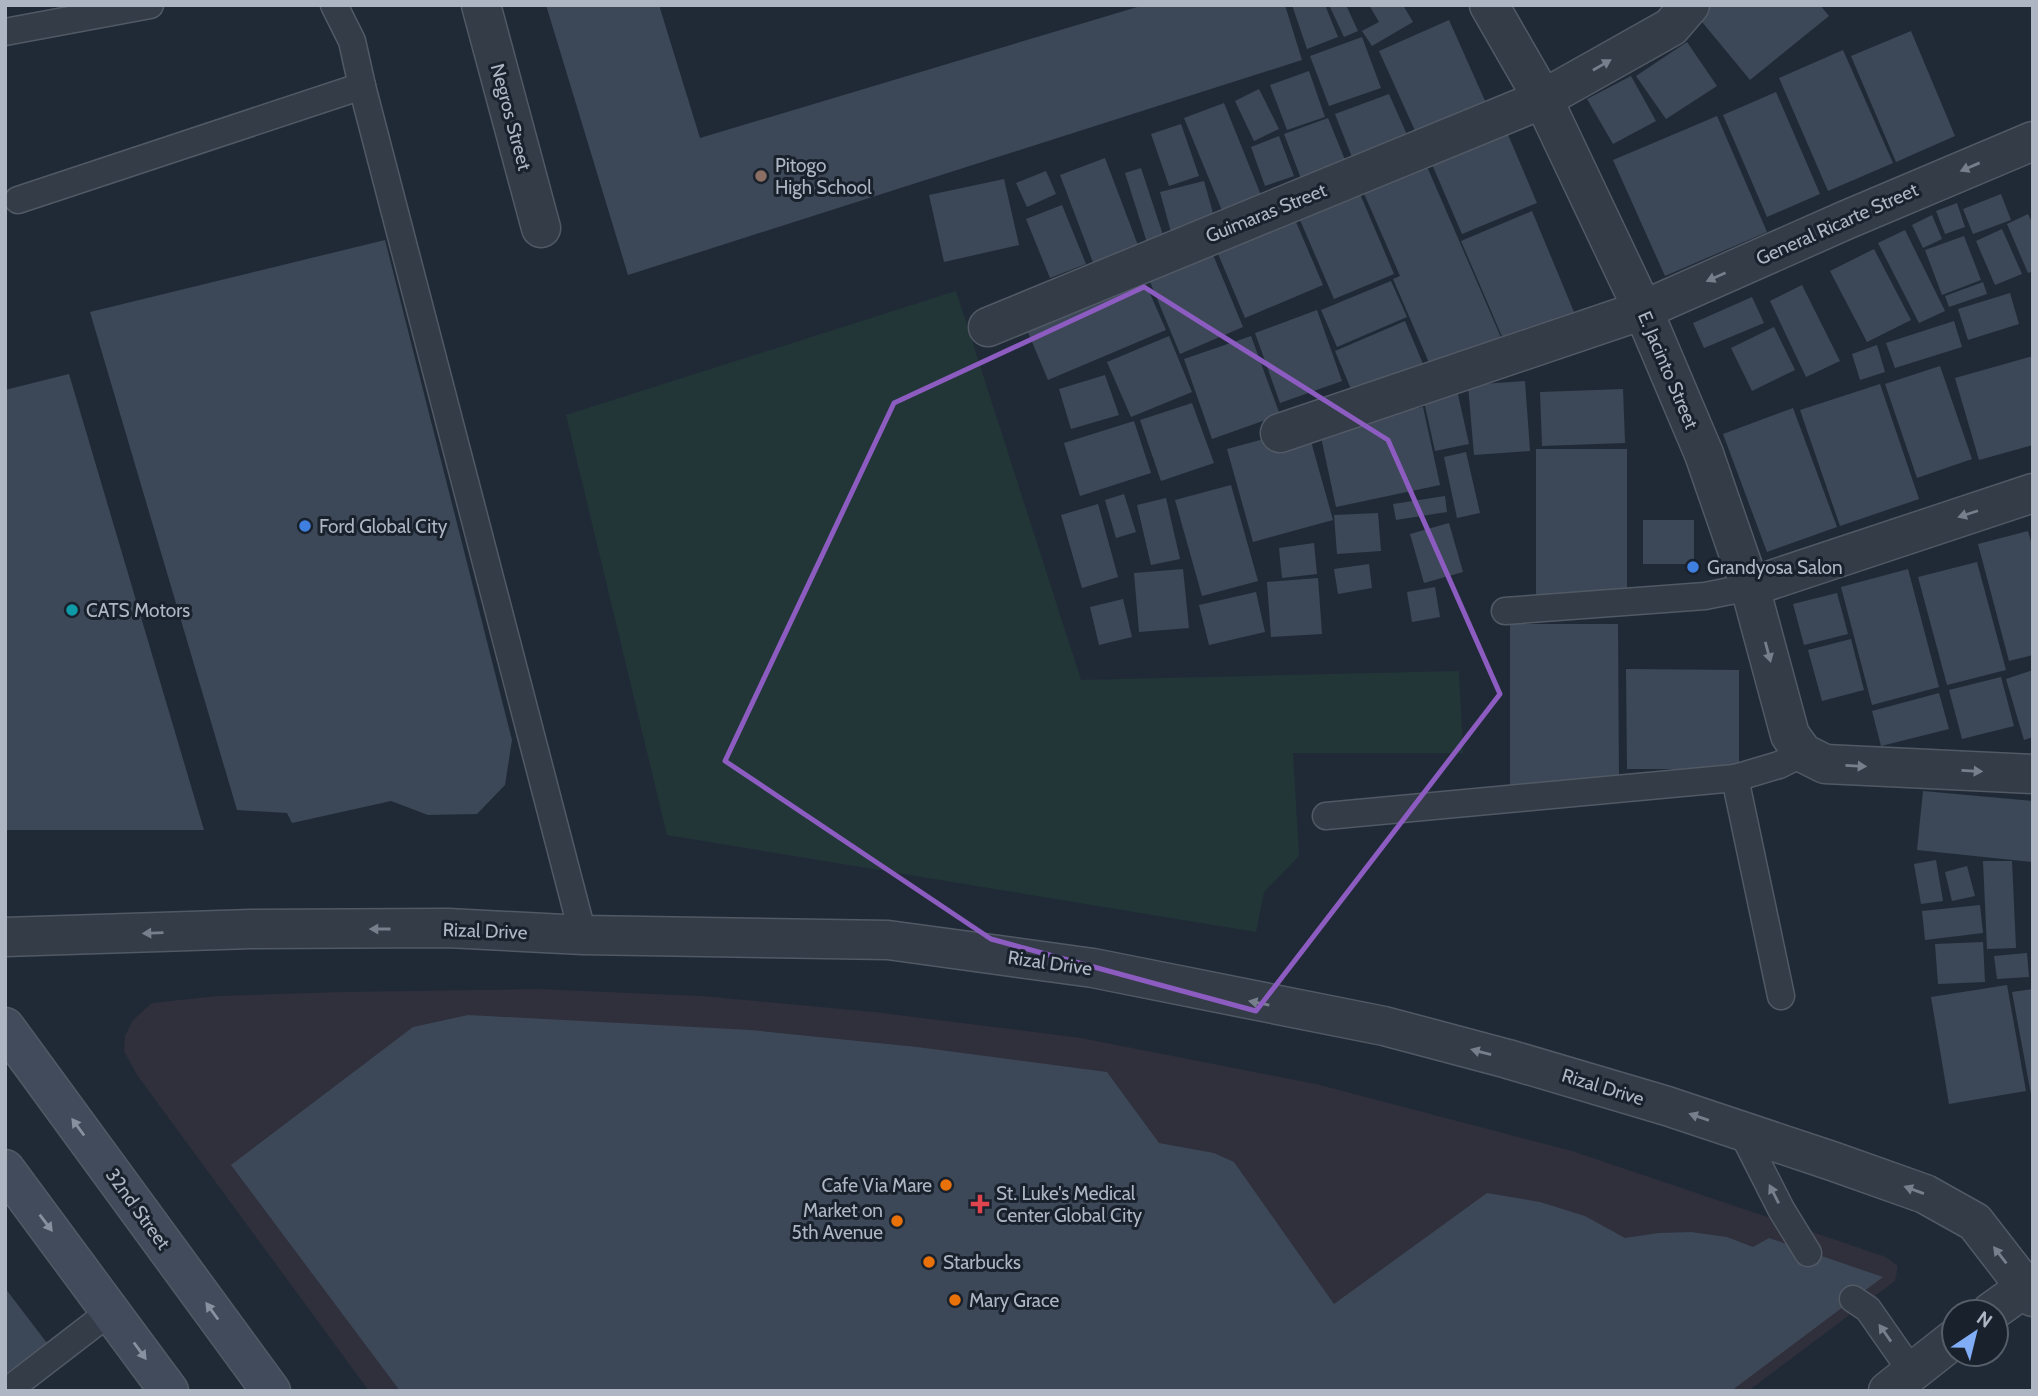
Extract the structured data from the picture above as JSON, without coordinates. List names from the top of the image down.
{
  "streets": {
    "main road": ["32nd Street"],
    "street": [
      "Negros Street",
      "Guimaras Street",
      "General Ricarte Street",
      "E. Jacinto Street",
      "Rizal Drive"
    ]
  },
  "crossings": [
    ["Guimaras Street", "E. Jacinto Street"],
    ["General Ricarte Street", "E. Jacinto Street"]
  ],
  "one_way": ["Rizal Drive"],
  "places": {
    "other": [
      "Pitogo High School",
      "Ford Global City",
      "Grandyosa Salon",
      "CATS Motors",
      "Cafe Via Mare",
      "Market on 5th Avenue",
      "Starbucks",
      "Mary Grace"
    ],
    "health": ["St. Luke's Medical Center Global City"]
  },
  "north": "top right"
}
